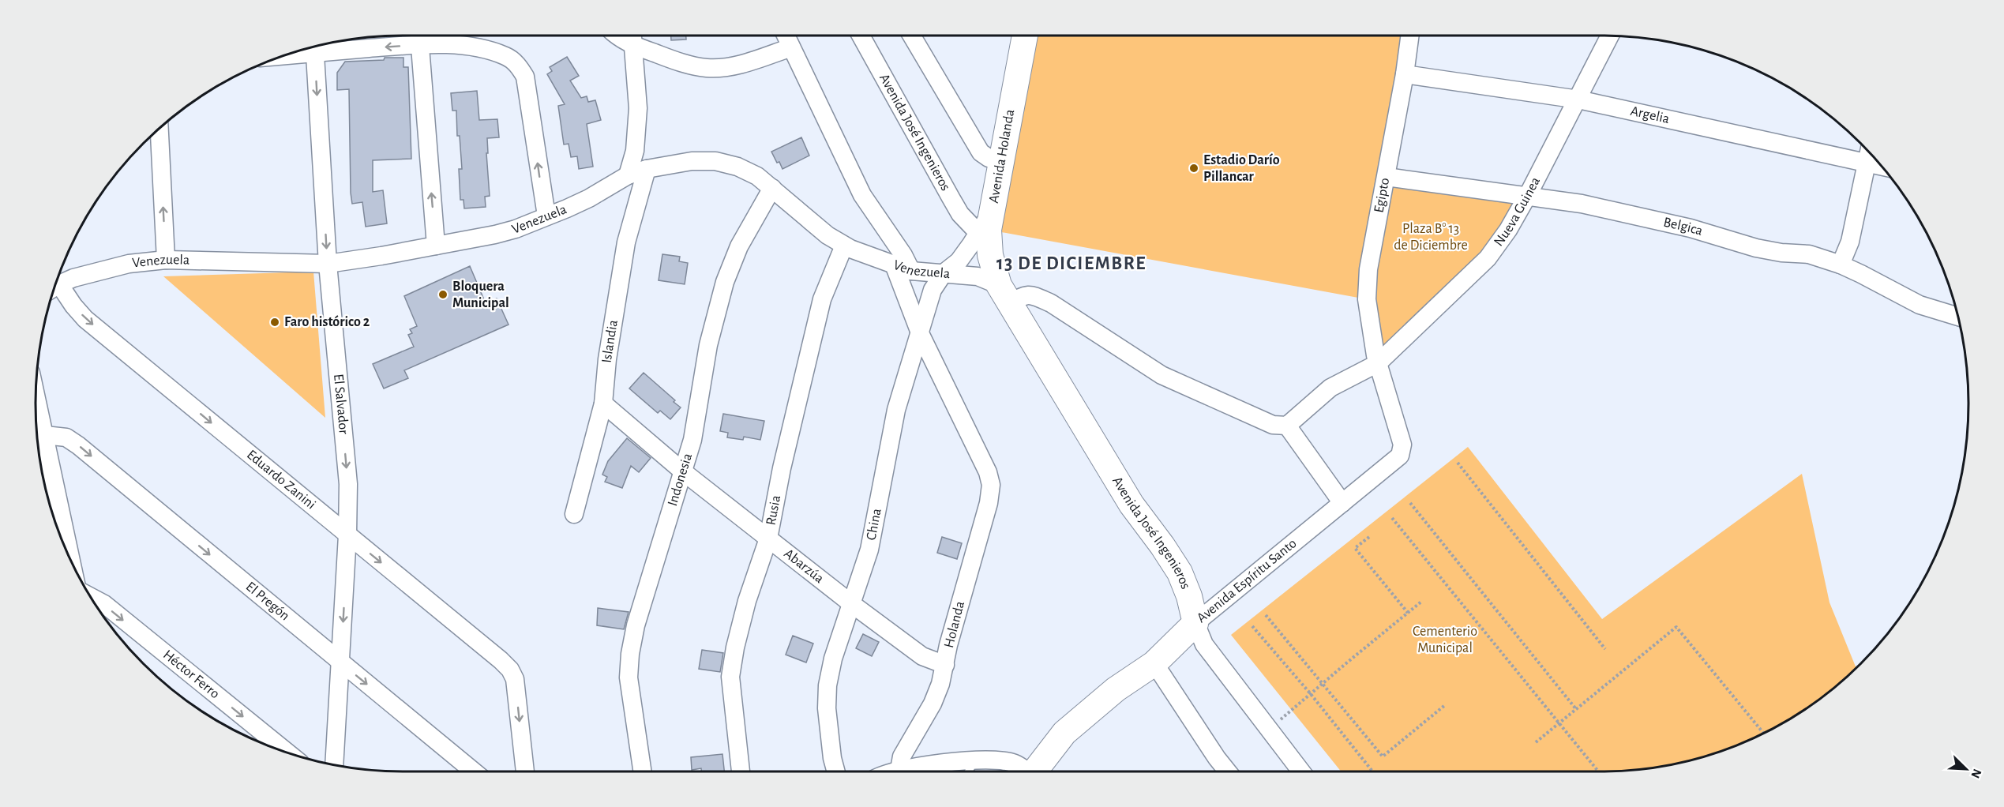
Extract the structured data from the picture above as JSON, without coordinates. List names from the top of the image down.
{
  "streets": {
    "street": [
      "Argelia",
      "Avenida José Ingenieros",
      "Avenida Holanda",
      "Egipto",
      "Nueva Guinea",
      "Venezuela",
      "Belgica",
      "Islandia",
      "El Salvador",
      "Indonesia",
      "Eduardo Zanini",
      "Rusia",
      "China",
      "Abarzúa",
      "Avenida Espíritu Santo",
      "El Pregón",
      "Holanda",
      "Héctor Ferro"
    ]
  },
  "crossings": [
    ["Argelia", "Egipto"],
    ["Argelia", "Nueva Guinea"],
    ["Avenida José Ingenieros", "Avenida Holanda"],
    ["Avenida José Ingenieros", "Venezuela"],
    ["Avenida José Ingenieros", "China"],
    ["Avenida José Ingenieros", "Avenida Espíritu Santo"],
    ["Avenida Holanda", "Venezuela"],
    ["Avenida Holanda", "China"],
    ["Egipto", "Nueva Guinea"],
    ["Egipto", "Belgica"],
    ["Egipto", "Avenida Espíritu Santo"],
    ["Nueva Guinea", "Belgica"],
    ["Nueva Guinea", "Avenida Espíritu Santo"],
    ["Venezuela", "Islandia"],
    ["Venezuela", "El Salvador"],
    ["Venezuela", "Indonesia"],
    ["Venezuela", "Rusia"],
    ["Venezuela", "China"],
    ["Islandia", "Abarzúa"],
    ["El Salvador", "Eduardo Zanini"],
    ["El Salvador", "El Pregón"],
    ["Indonesia", "Abarzúa"],
    ["Rusia", "Abarzúa"],
    ["China", "Abarzúa"],
    ["China", "Holanda"],
    ["Abarzúa", "Holanda"]
  ],
  "one_way": ["Eduardo Zanini", "El Pregón", "Héctor Ferro"],
  "districts": ["13 DE DICIEMBRE"],
  "parks": ["Plaza B° 13 de Diciembre", "Cementerio Municipal"],
  "places": ["Estadio Darío Pillancar", "Bloquera Municipal", "Faro histórico 2"],
  "north": "bottom right"
}
